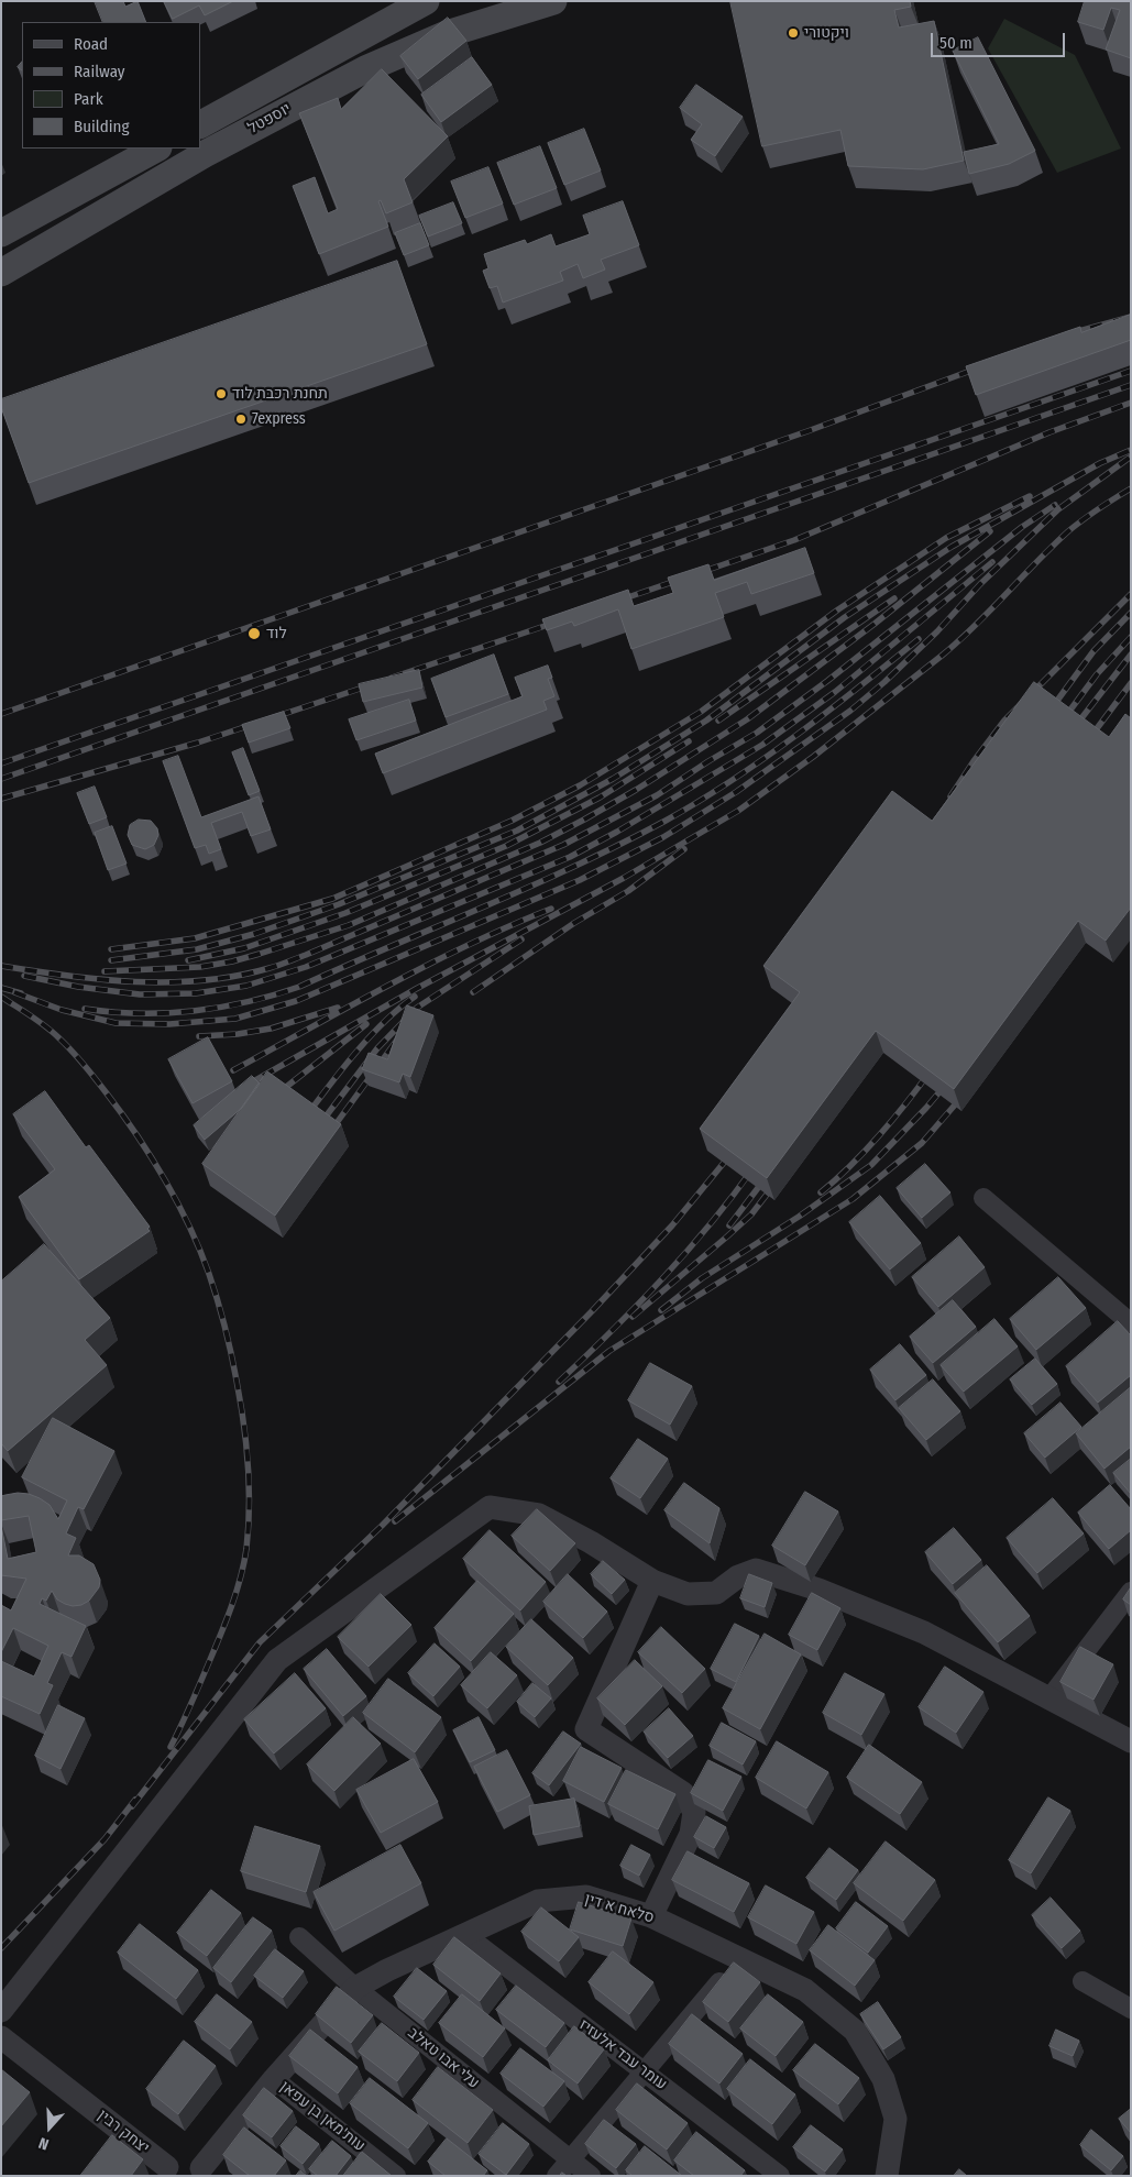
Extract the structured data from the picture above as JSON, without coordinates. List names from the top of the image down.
{
  "streets": {
    "main road": ["יוספטל"],
    "street": [
      "סלאח א דין",
      "עומר עבד אלעזיז",
      "עלי אבו טאלב",
      "עות'מאן בן עפאן",
      "יצחק רבין"
    ]
  },
  "crossings": [
    ["סלאח א דין", "עומר עבד אלעזיז"],
    ["סלאח א דין", "עלי אבו טאלב"],
    ["סלאח א דין", "עות'מאן בן עפאן"]
  ],
  "places": [
    "ויקטורי",
    "תחנת רכבת לוד",
    "7express",
    "לוד"
  ],
  "legend": [
    "Road",
    "Railway",
    "Park",
    "Building"
  ],
  "scale_bar": "50 m",
  "north": "bottom"
}
